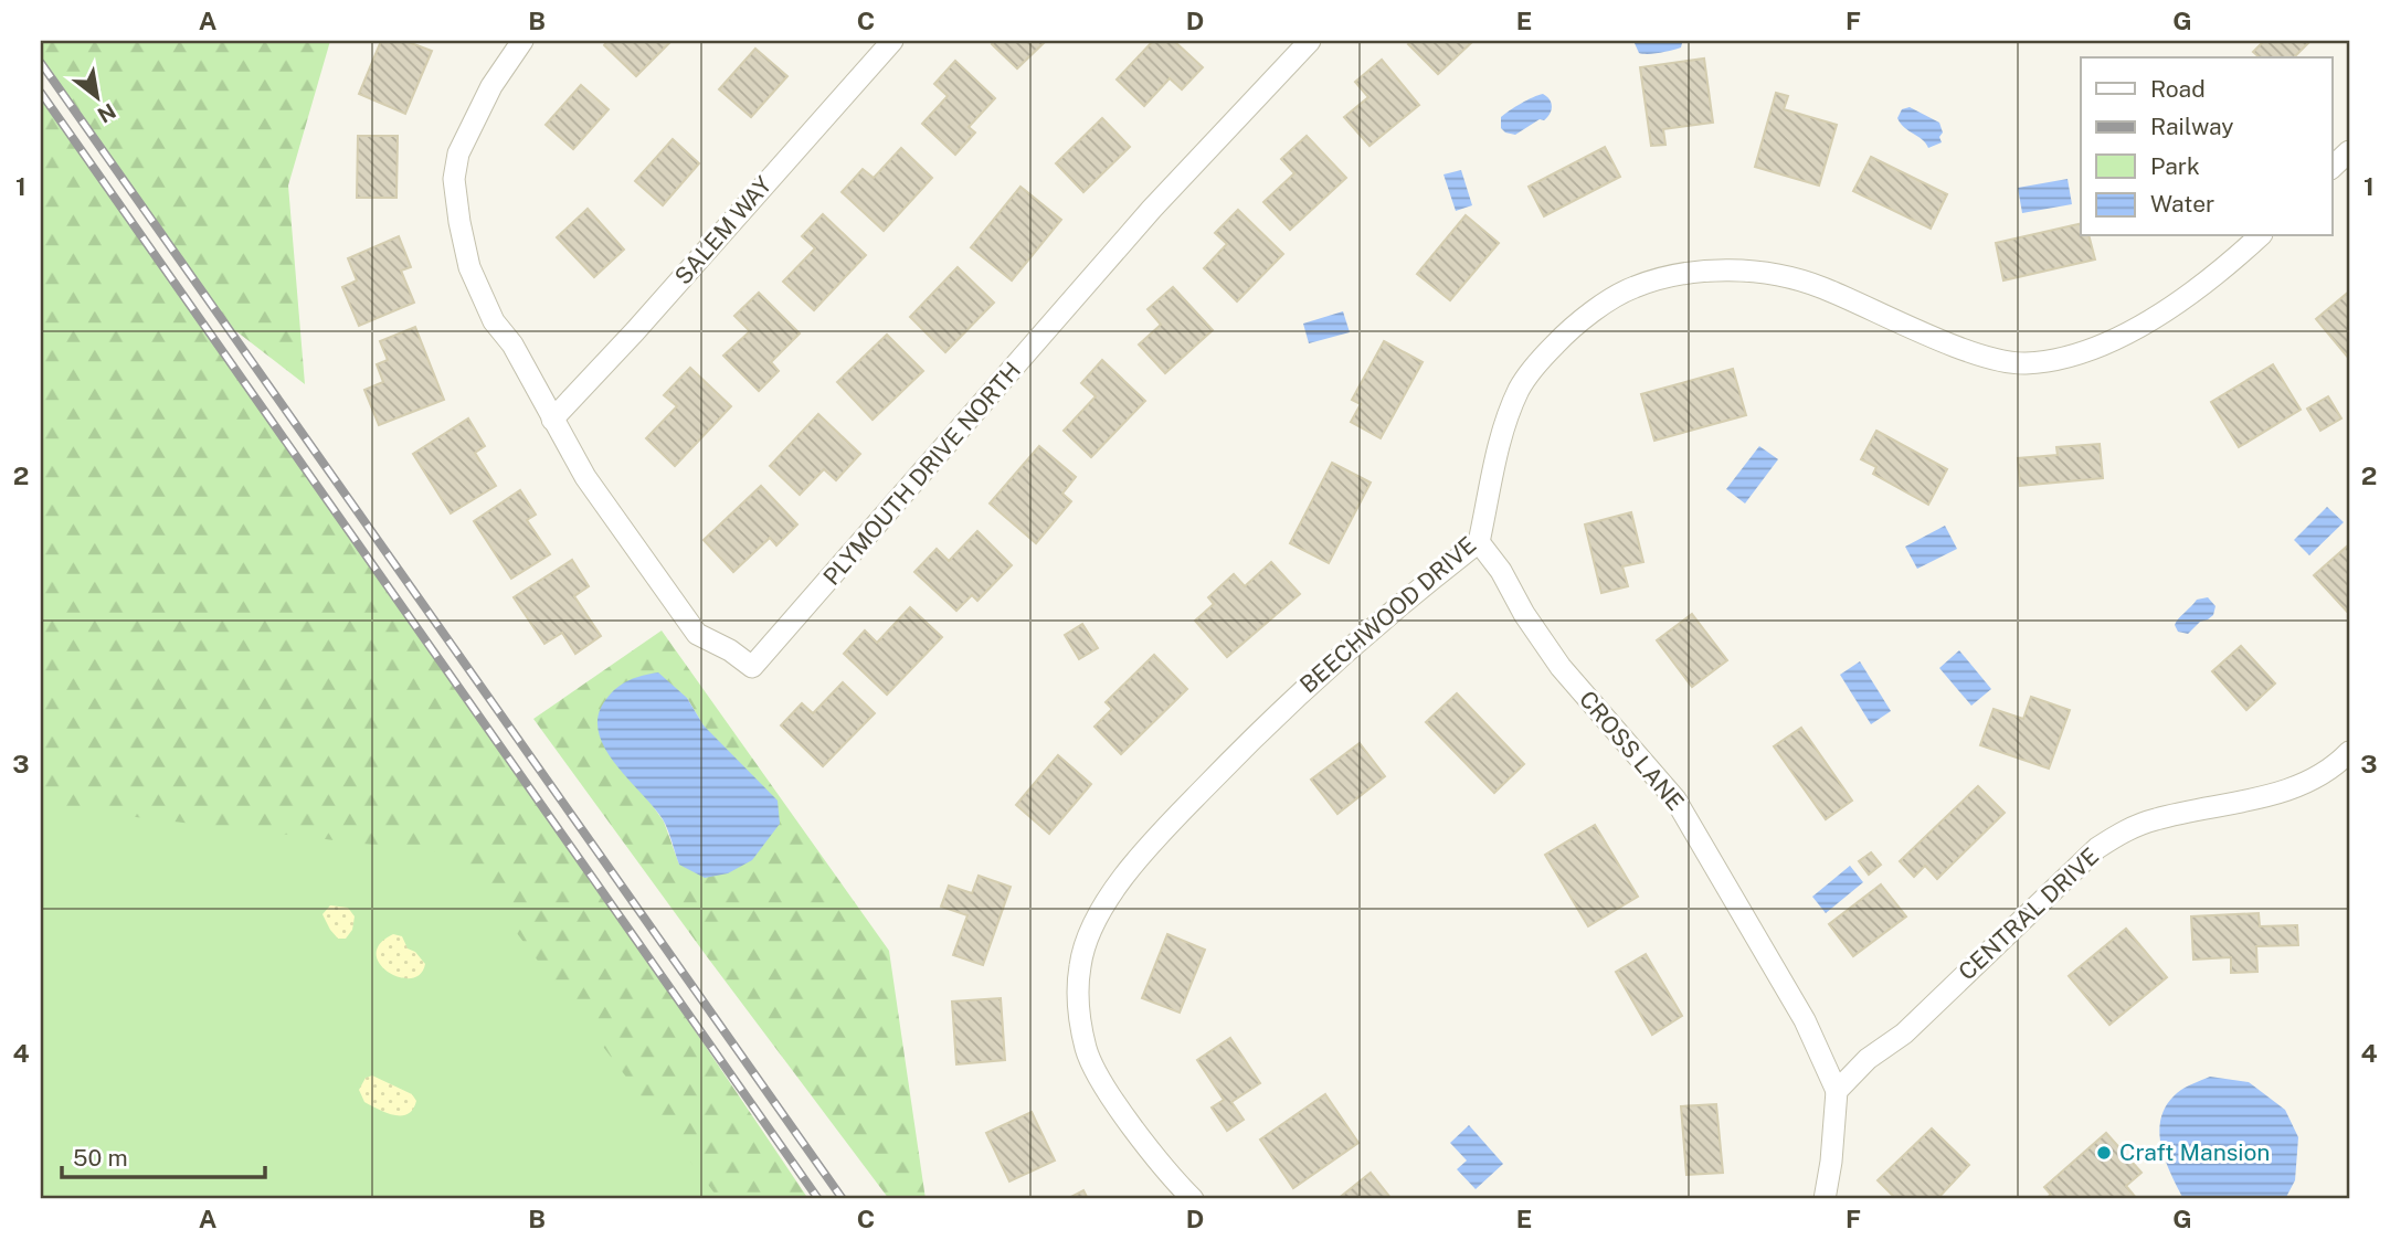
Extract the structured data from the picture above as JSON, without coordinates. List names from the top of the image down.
{
  "streets": {
    "street": [
      "SALEM WAY",
      "PLYMOUTH DRIVE NORTH",
      "BEECHWOOD DRIVE",
      "CROSS LANE",
      "CENTRAL DRIVE"
    ]
  },
  "crossings": [
    ["SALEM WAY", "PLYMOUTH DRIVE NORTH"],
    ["BEECHWOOD DRIVE", "CROSS LANE"],
    ["CROSS LANE", "CENTRAL DRIVE"]
  ],
  "places": ["Craft Mansion"],
  "legend": [
    "Road",
    "Railway",
    "Park",
    "Water"
  ],
  "scale_bar": "50 m",
  "north": "bottom right",
  "grid": {
    "columns": [
      "A",
      "B",
      "C",
      "D",
      "E",
      "F",
      "G"
    ],
    "rows": [
      "1",
      "2",
      "3",
      "4"
    ]
  }
}
